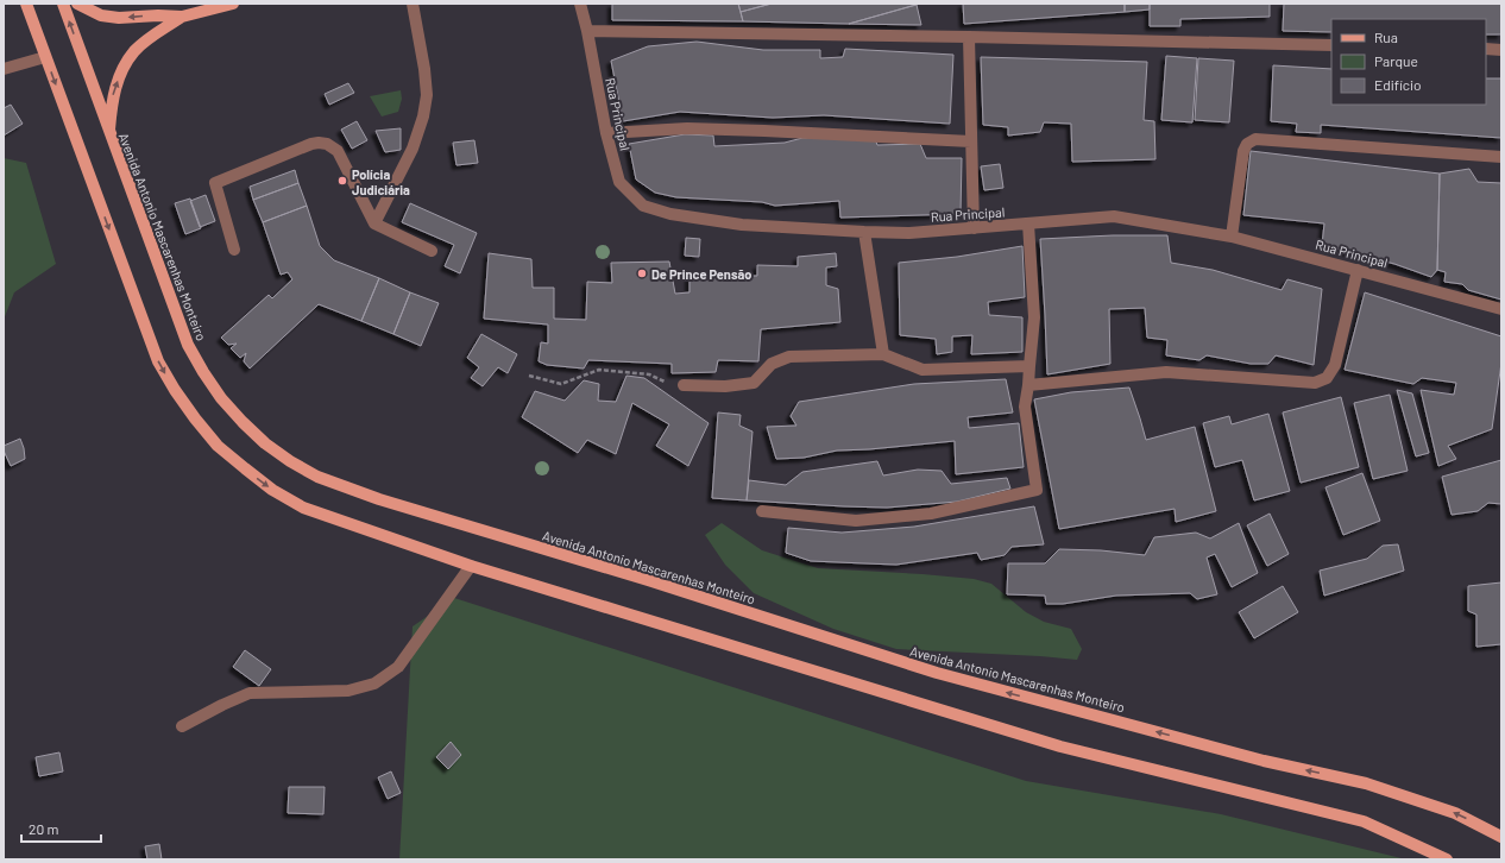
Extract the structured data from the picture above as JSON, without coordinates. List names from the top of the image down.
{
  "streets": {
    "main road": ["Avenida Antonio Mascarenhas Monteiro"],
    "street": ["Rua Principal"]
  },
  "places": ["Polícia Judiciária", "De Prince Pensão"],
  "legend": ["Rua", "Parque", "Edifício"],
  "scale_bar": "20 m"
}
